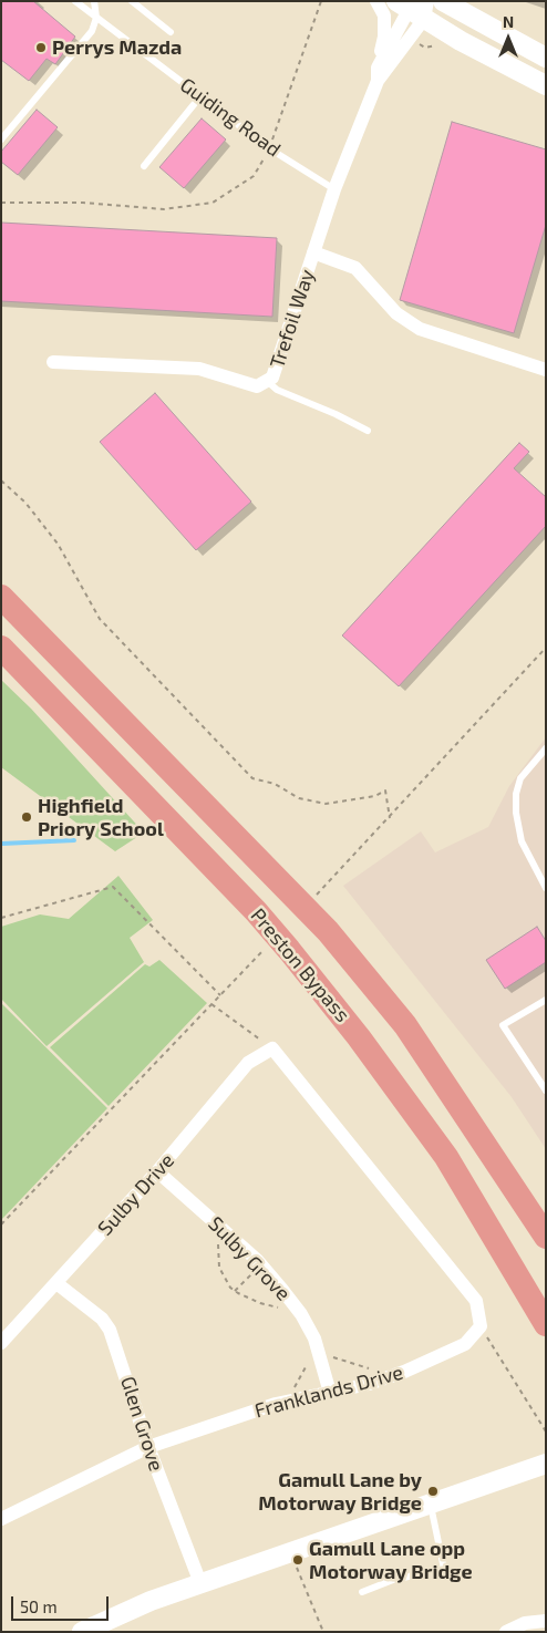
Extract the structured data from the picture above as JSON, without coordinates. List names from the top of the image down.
{
  "streets": {
    "highway": ["Preston Bypass"],
    "street": [
      "Trefoil Way",
      "Sulby Drive",
      "Sulby Grove",
      "Franklands Drive",
      "Glen Grove"
    ],
    "lane": ["Guiding Road"]
  },
  "crossings": [
    ["Guiding Road", "Trefoil Way"],
    ["Sulby Drive", "Sulby Grove"],
    ["Sulby Drive", "Glen Grove"],
    ["Sulby Grove", "Franklands Drive"],
    ["Franklands Drive", "Glen Grove"]
  ],
  "places": [
    "Perrys Mazda",
    "Highfield Priory School",
    "Gamull Lane by Motorway Bridge",
    "Gamull Lane opp Motorway Bridge"
  ],
  "scale_bar": "50 m",
  "north": "top"
}
